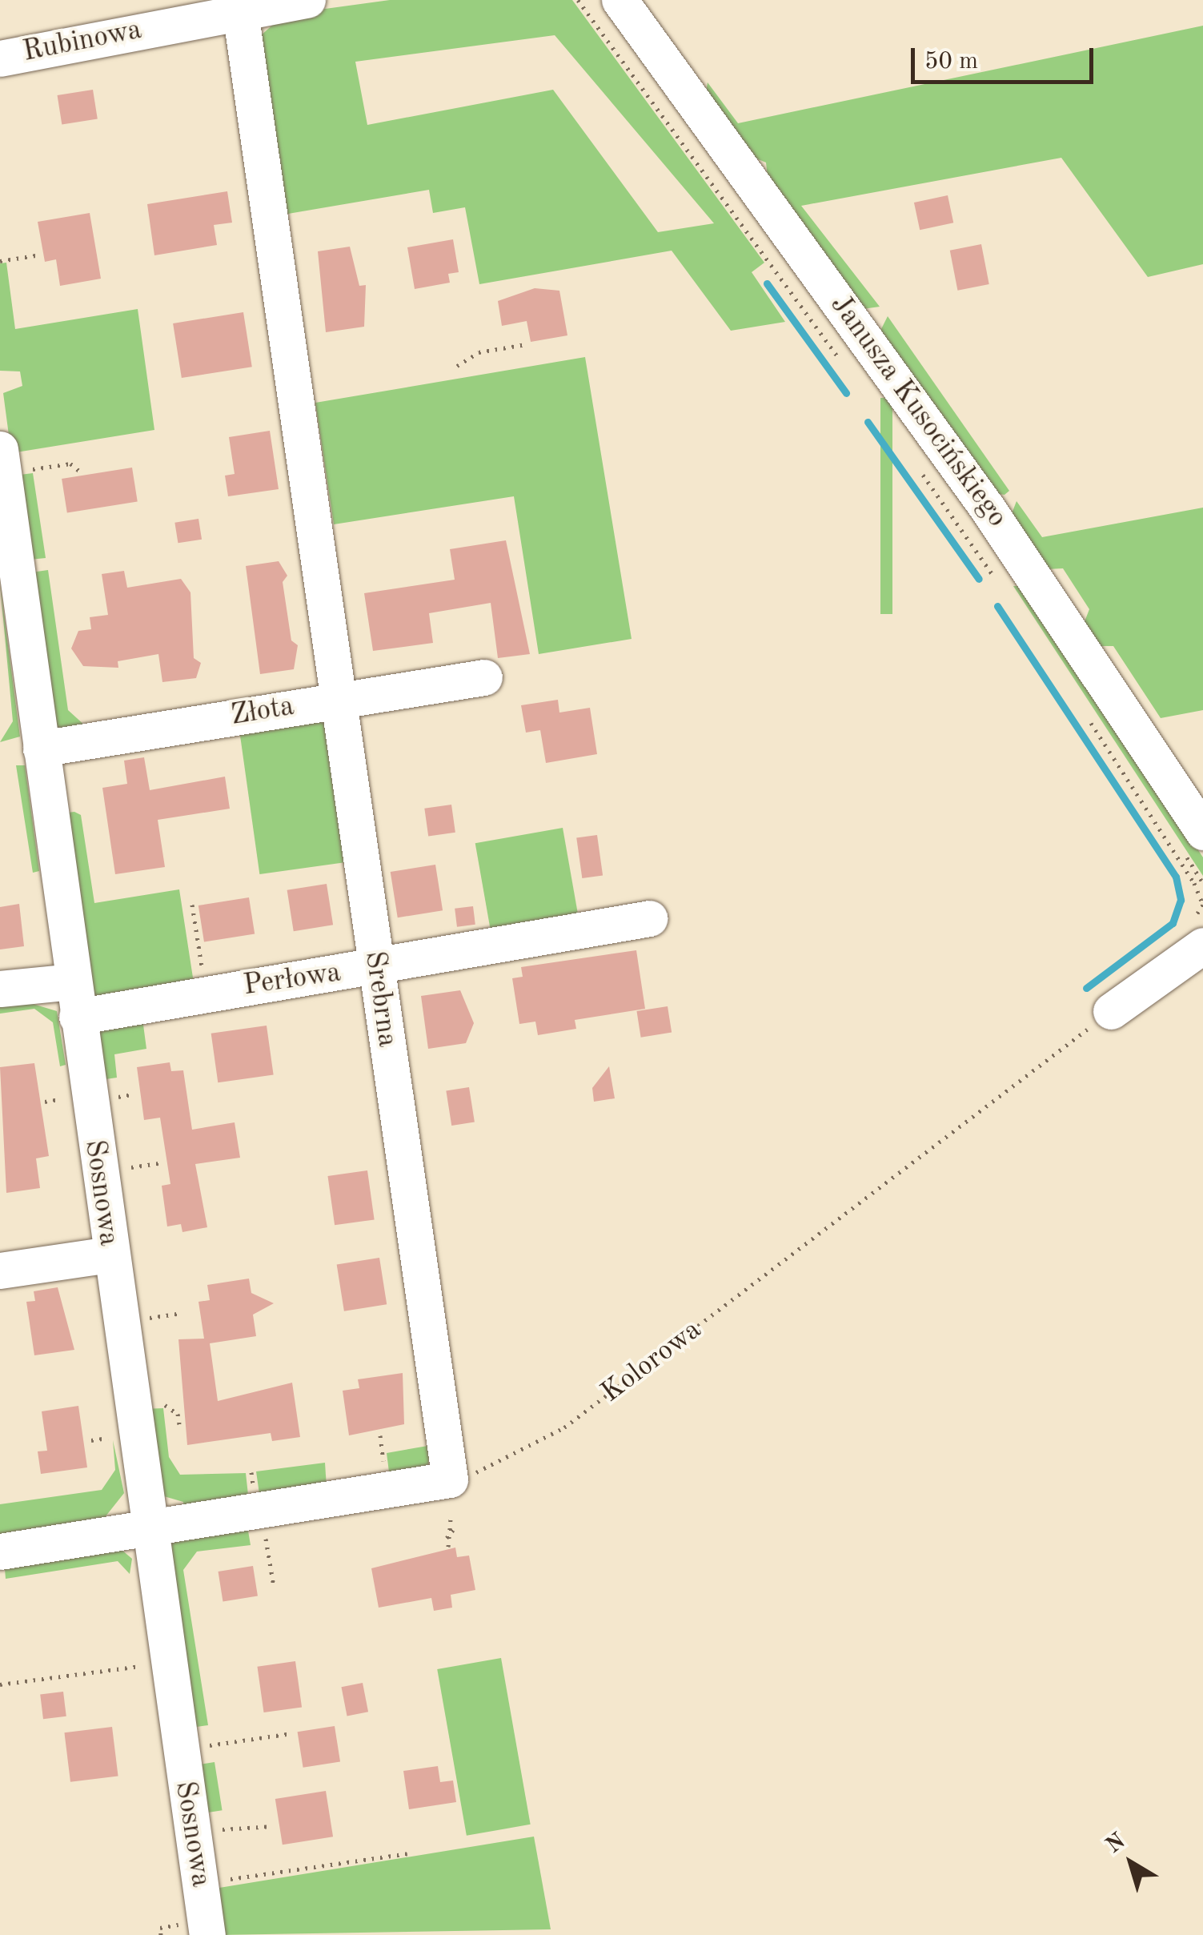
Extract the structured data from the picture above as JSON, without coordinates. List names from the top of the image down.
{
  "streets": {
    "street": [
      "Rubinowa",
      "Janusza Kusocińskiego",
      "Złota",
      "Perłowa",
      "Srebrna",
      "Sosnowa"
    ],
    "path": ["Kolorowa"]
  },
  "crossings": [
    ["Rubinowa", "Srebrna"],
    ["Złota", "Srebrna"],
    ["Złota", "Sosnowa"],
    ["Perłowa", "Srebrna"],
    ["Perłowa", "Sosnowa"],
    ["Srebrna", "Kolorowa"]
  ],
  "scale_bar": "50 m",
  "north": "top left"
}
